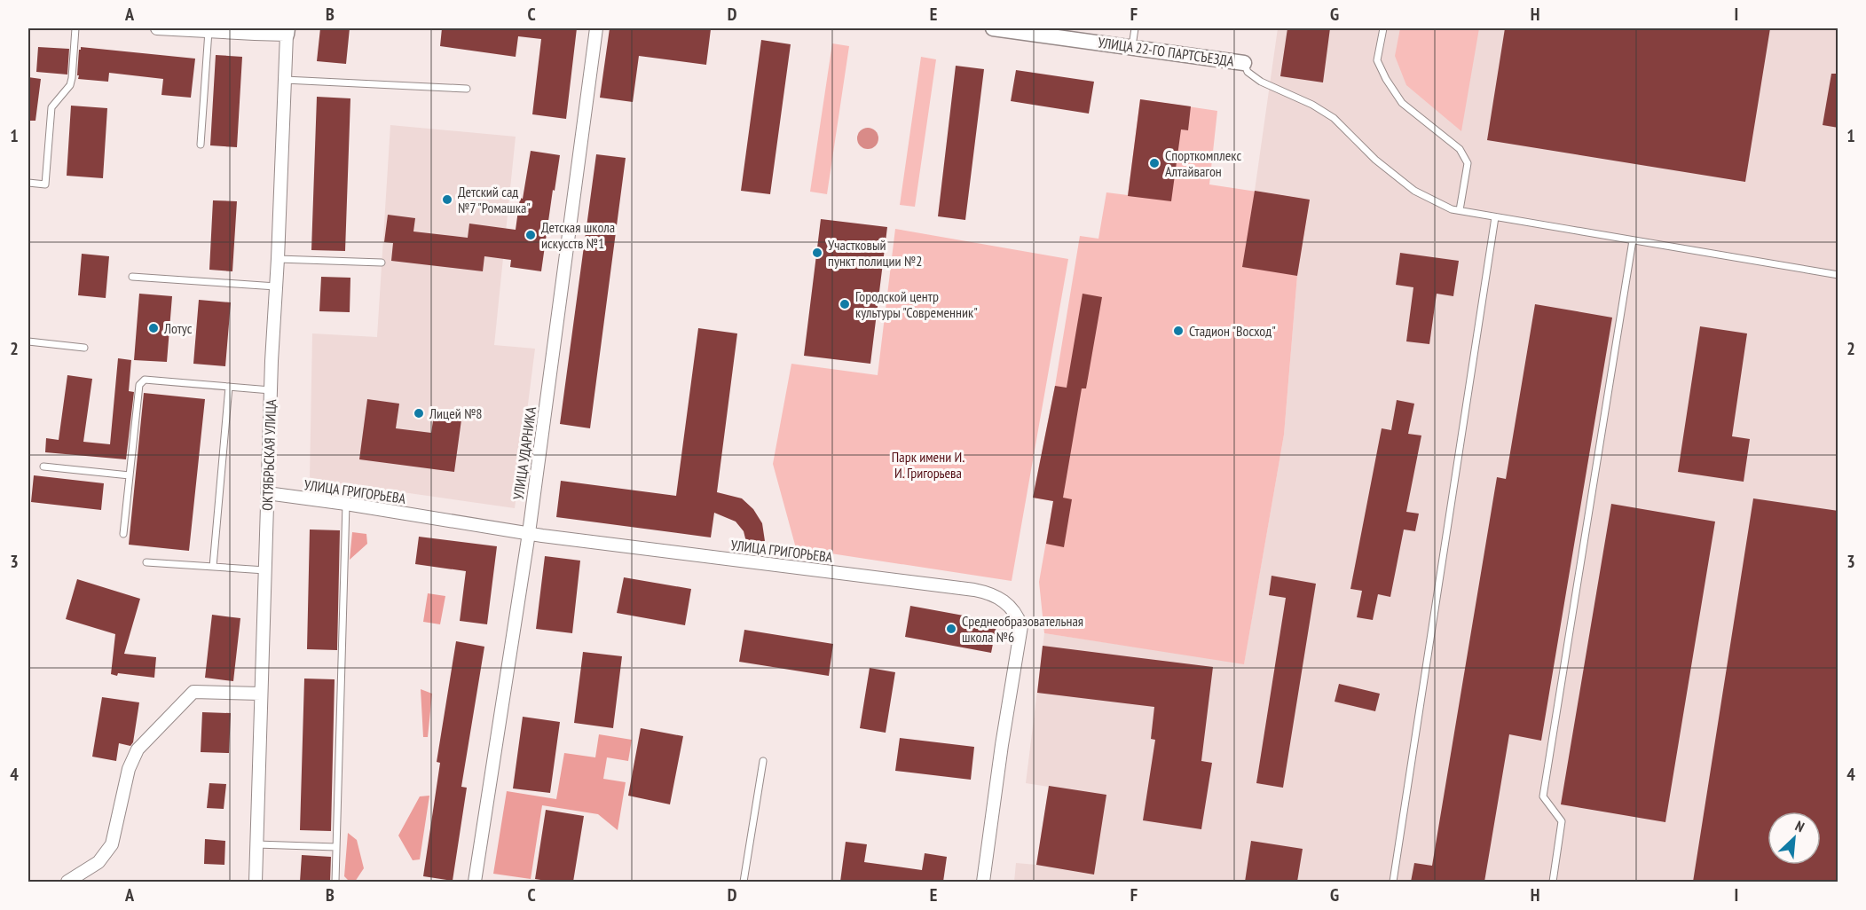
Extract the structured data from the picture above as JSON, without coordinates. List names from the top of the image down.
{
  "streets": {
    "street": [
      "УЛИЦА 22-ГО ПАРТСЪЕЗДА",
      "УЛИЦА УДАРНИКА",
      "ОКТЯБРЬСКАЯ УЛИЦА",
      "УЛИЦА ГРИГОРЬЕВА"
    ]
  },
  "crossings": [
    ["УЛИЦА УДАРНИКА", "УЛИЦА ГРИГОРЬЕВА"],
    ["ОКТЯБРЬСКАЯ УЛИЦА", "УЛИЦА ГРИГОРЬЕВА"]
  ],
  "parks": ["Парк имени И. И. Григорьева"],
  "places": [
    "Спорткомплекс Алтайвагон",
    "Детский сад №7 \"Ромашка\"",
    "Детская школа искусств №1",
    "Участковый пункт полиции №2",
    "Городской центр культуры \"Современник\"",
    "Лотус",
    "Стадион \"Восход\"",
    "Лицей №8",
    "Среднеобразовательная школа №6"
  ],
  "north": "top right",
  "grid": {
    "columns": [
      "A",
      "B",
      "C",
      "D",
      "E",
      "F",
      "G",
      "H",
      "I"
    ],
    "rows": [
      "1",
      "2",
      "3",
      "4"
    ]
  }
}
